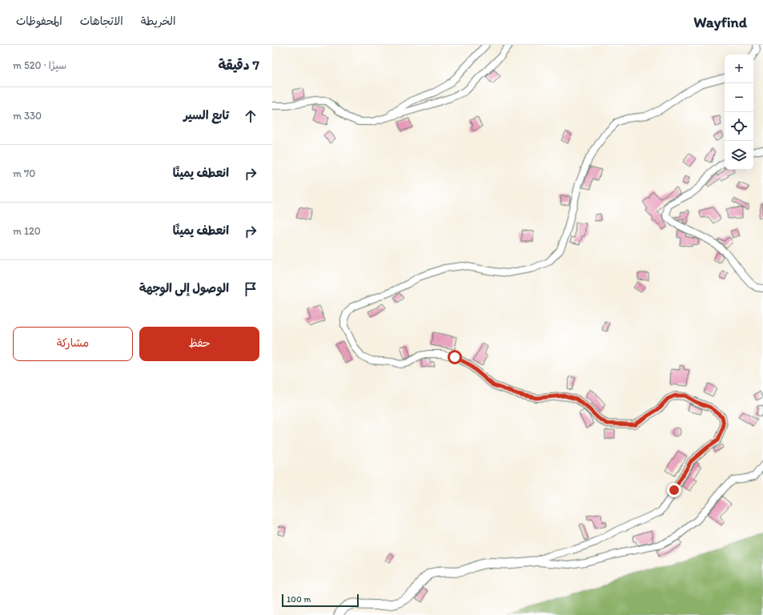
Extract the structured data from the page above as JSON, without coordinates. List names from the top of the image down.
{
  "scale_bar": "100 m",
  "page": {
    "header": "Wayfind",
    "nav": ["الخريطة", "الاتجاهات", "المحفوظات"],
    "heading": ["7 دقيقة", "سيرًا · 520 m"],
    "map_buttons": ["+", "−"],
    "list": [
      ["تابع السير", "330 m"],
      ["انعطف يمينًا", "70 m"],
      ["انعطف يمينًا", "120 m"],
      "الوصول إلى الوجهة"
    ],
    "buttons": ["حفظ", "مشاركة"],
    "scale": "100 m"
  }
}
